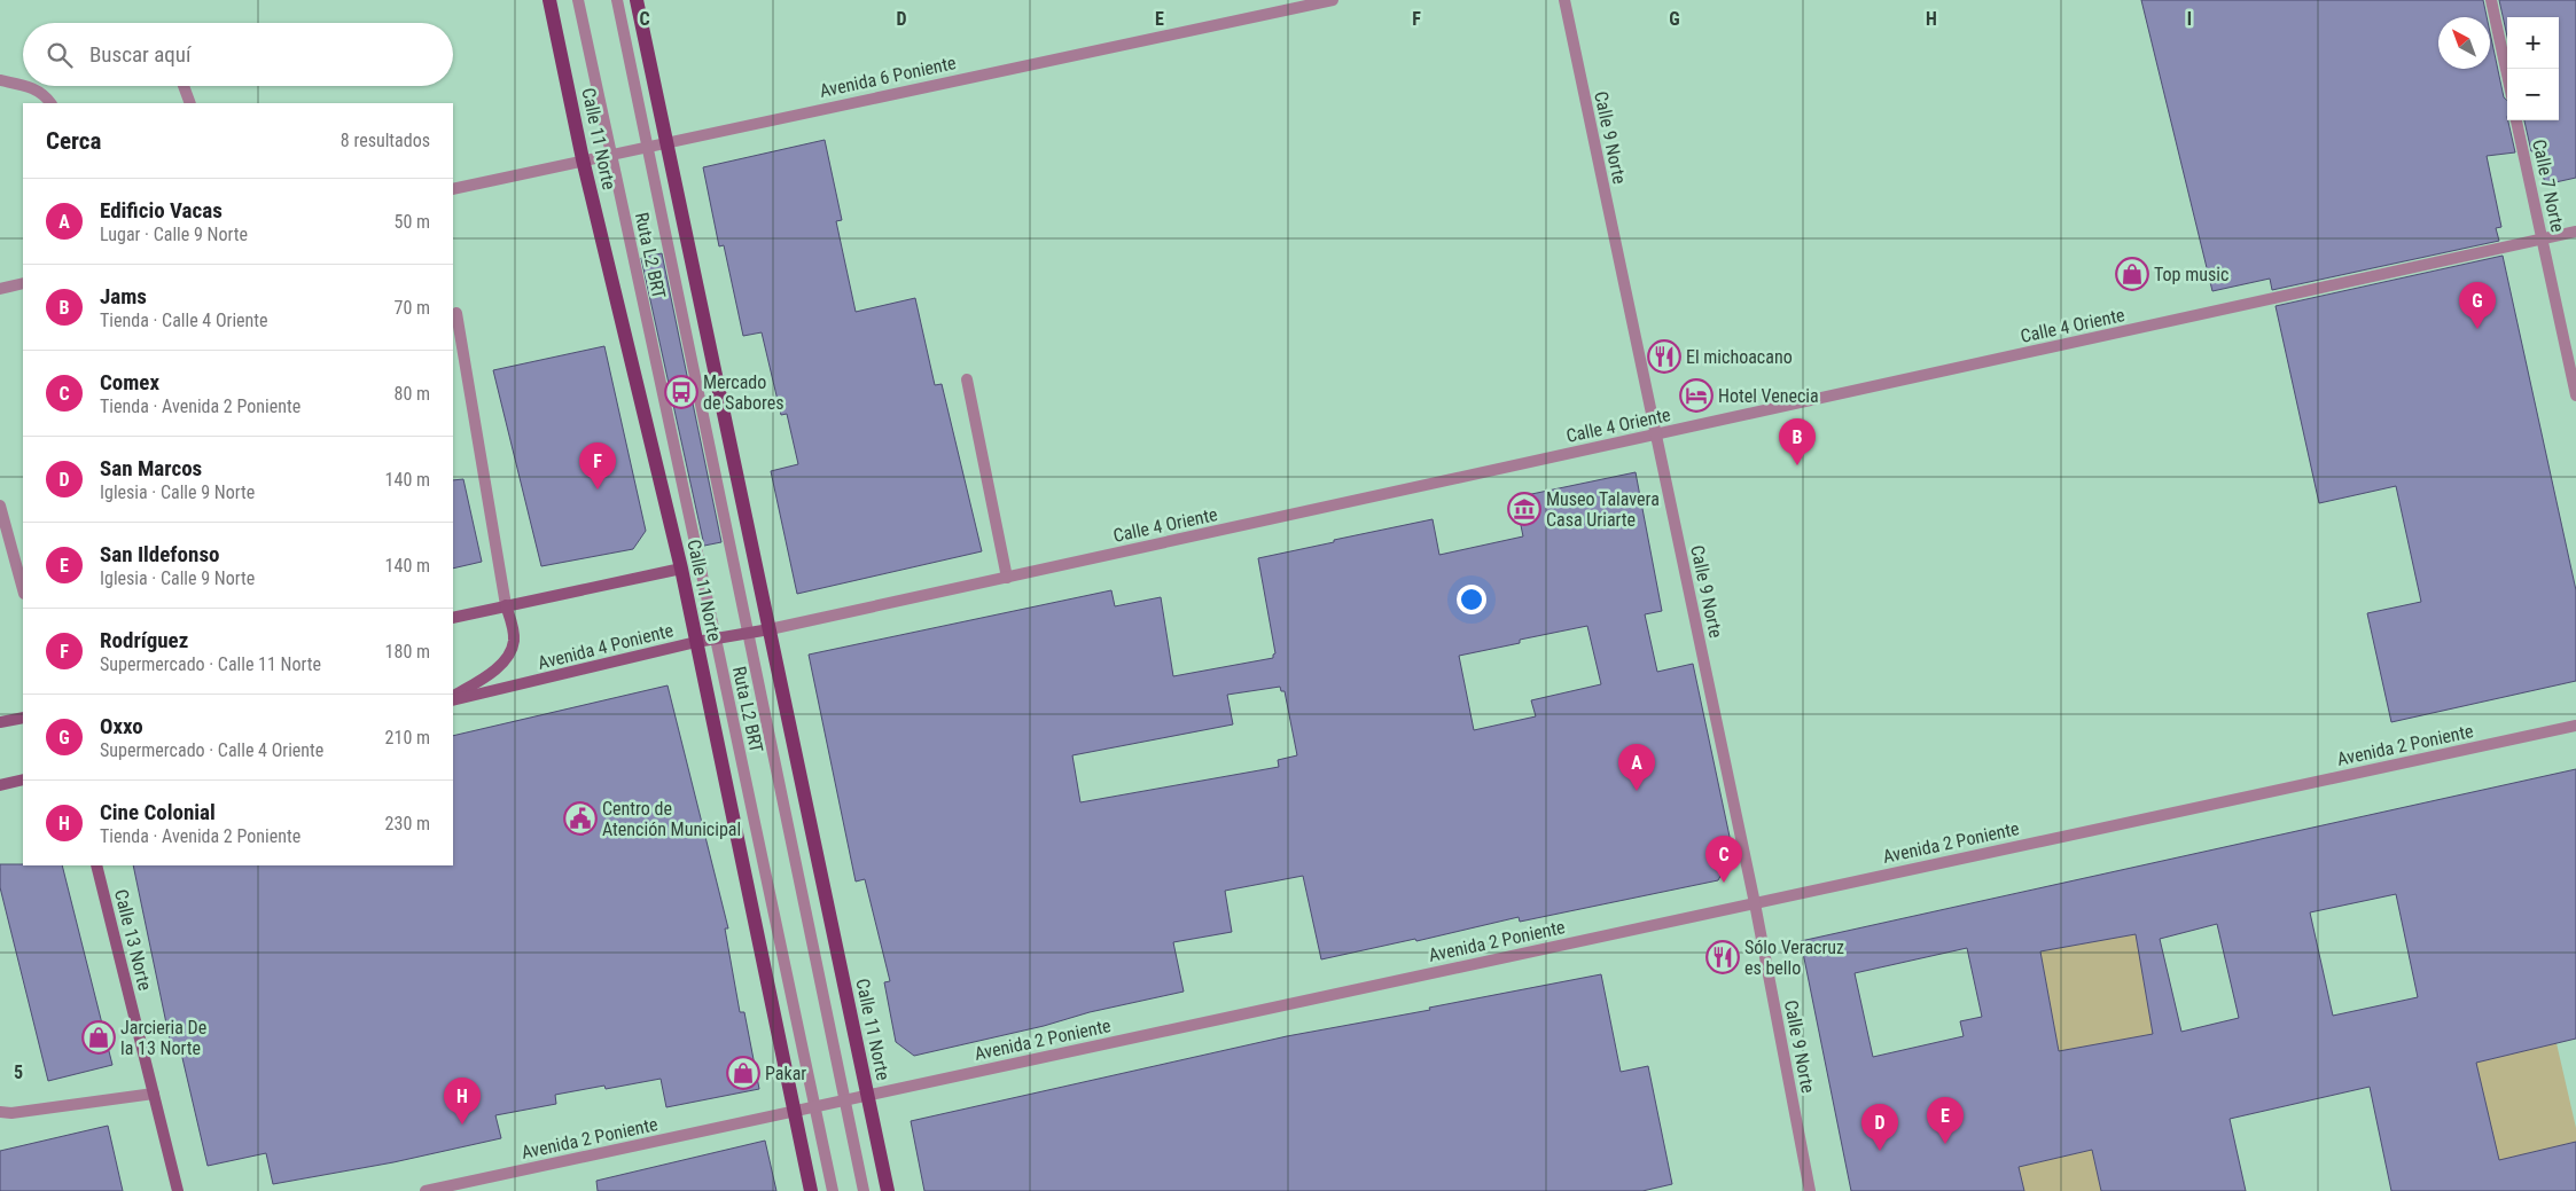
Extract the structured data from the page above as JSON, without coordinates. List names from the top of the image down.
{
  "streets": {
    "main road": ["Calle 11 Norte", "Avenida 4 Poniente", "Calle 13 Norte"],
    "street": [
      "Avenida 6 Poniente",
      "Calle 9 Norte",
      "Calle 7 Norte",
      "Ruta L2 BRT",
      "Calle 4 Oriente",
      "Avenida 2 Poniente"
    ]
  },
  "crossings": [
    ["Avenida 6 Poniente", "Calle 11 Norte"],
    ["Avenida 6 Poniente", "Ruta L2 BRT"],
    ["Calle 9 Norte", "Calle 4 Oriente"],
    ["Calle 9 Norte", "Avenida 2 Poniente"],
    ["Calle 11 Norte", "Calle 4 Oriente"],
    ["Calle 11 Norte", "Avenida 4 Poniente"],
    ["Calle 11 Norte", "Avenida 2 Poniente"],
    ["Calle 7 Norte", "Calle 4 Oriente"],
    ["Ruta L2 BRT", "Avenida 4 Poniente"],
    ["Ruta L2 BRT", "Avenida 2 Poniente"],
    ["Calle 4 Oriente", "Avenida 4 Poniente"]
  ],
  "places": {
    "shop": ["Top music", "Jarcieria De la 13 Norte", "Pakar"],
    "restaurant": ["El michoacano", "Sólo Veracruz es bello"],
    "bus stop": ["Mercado de Sabores"],
    "hotel": ["Hotel Venecia"],
    "museum": ["Museo Talavera Casa Uriarte"],
    "public building": ["Centro de Atención Municipal"]
  },
  "north": "top left",
  "page": {
    "map_buttons": ["+", "−"],
    "search": "Buscar aquí",
    "heading": ["Cerca", "8 resultados"],
    "list": [
      {
        "mark": "A",
        "name": "Edificio Vacas",
        "note": "Lugar · Calle 9 Norte",
        "value": "50 m"
      },
      {
        "mark": "B",
        "name": "Jams",
        "note": "Tienda · Calle 4 Oriente",
        "value": "70 m"
      },
      {
        "mark": "C",
        "name": "Comex",
        "note": "Tienda · Avenida 2 Poniente",
        "value": "80 m"
      },
      {
        "mark": "D",
        "name": "San Marcos",
        "note": "Iglesia · Calle 9 Norte",
        "value": "140 m"
      },
      {
        "mark": "E",
        "name": "San Ildefonso",
        "note": "Iglesia · Calle 9 Norte",
        "value": "140 m"
      },
      {
        "mark": "F",
        "name": "Rodríguez",
        "note": "Supermercado · Calle 11 Norte",
        "value": "180 m"
      },
      {
        "mark": "G",
        "name": "Oxxo",
        "note": "Supermercado · Calle 4 Oriente",
        "value": "210 m"
      },
      {
        "mark": "H",
        "name": "Cine Colonial",
        "note": "Tienda · Avenida 2 Poniente",
        "value": "230 m"
      }
    ],
    "pins": [
      "G",
      "B",
      "F",
      "A",
      "C",
      "H",
      "E",
      "D"
    ]
  },
  "grid": {
    "columns": [
      "C",
      "D",
      "E",
      "F",
      "G",
      "H",
      "I"
    ],
    "rows": ["5"]
  }
}
